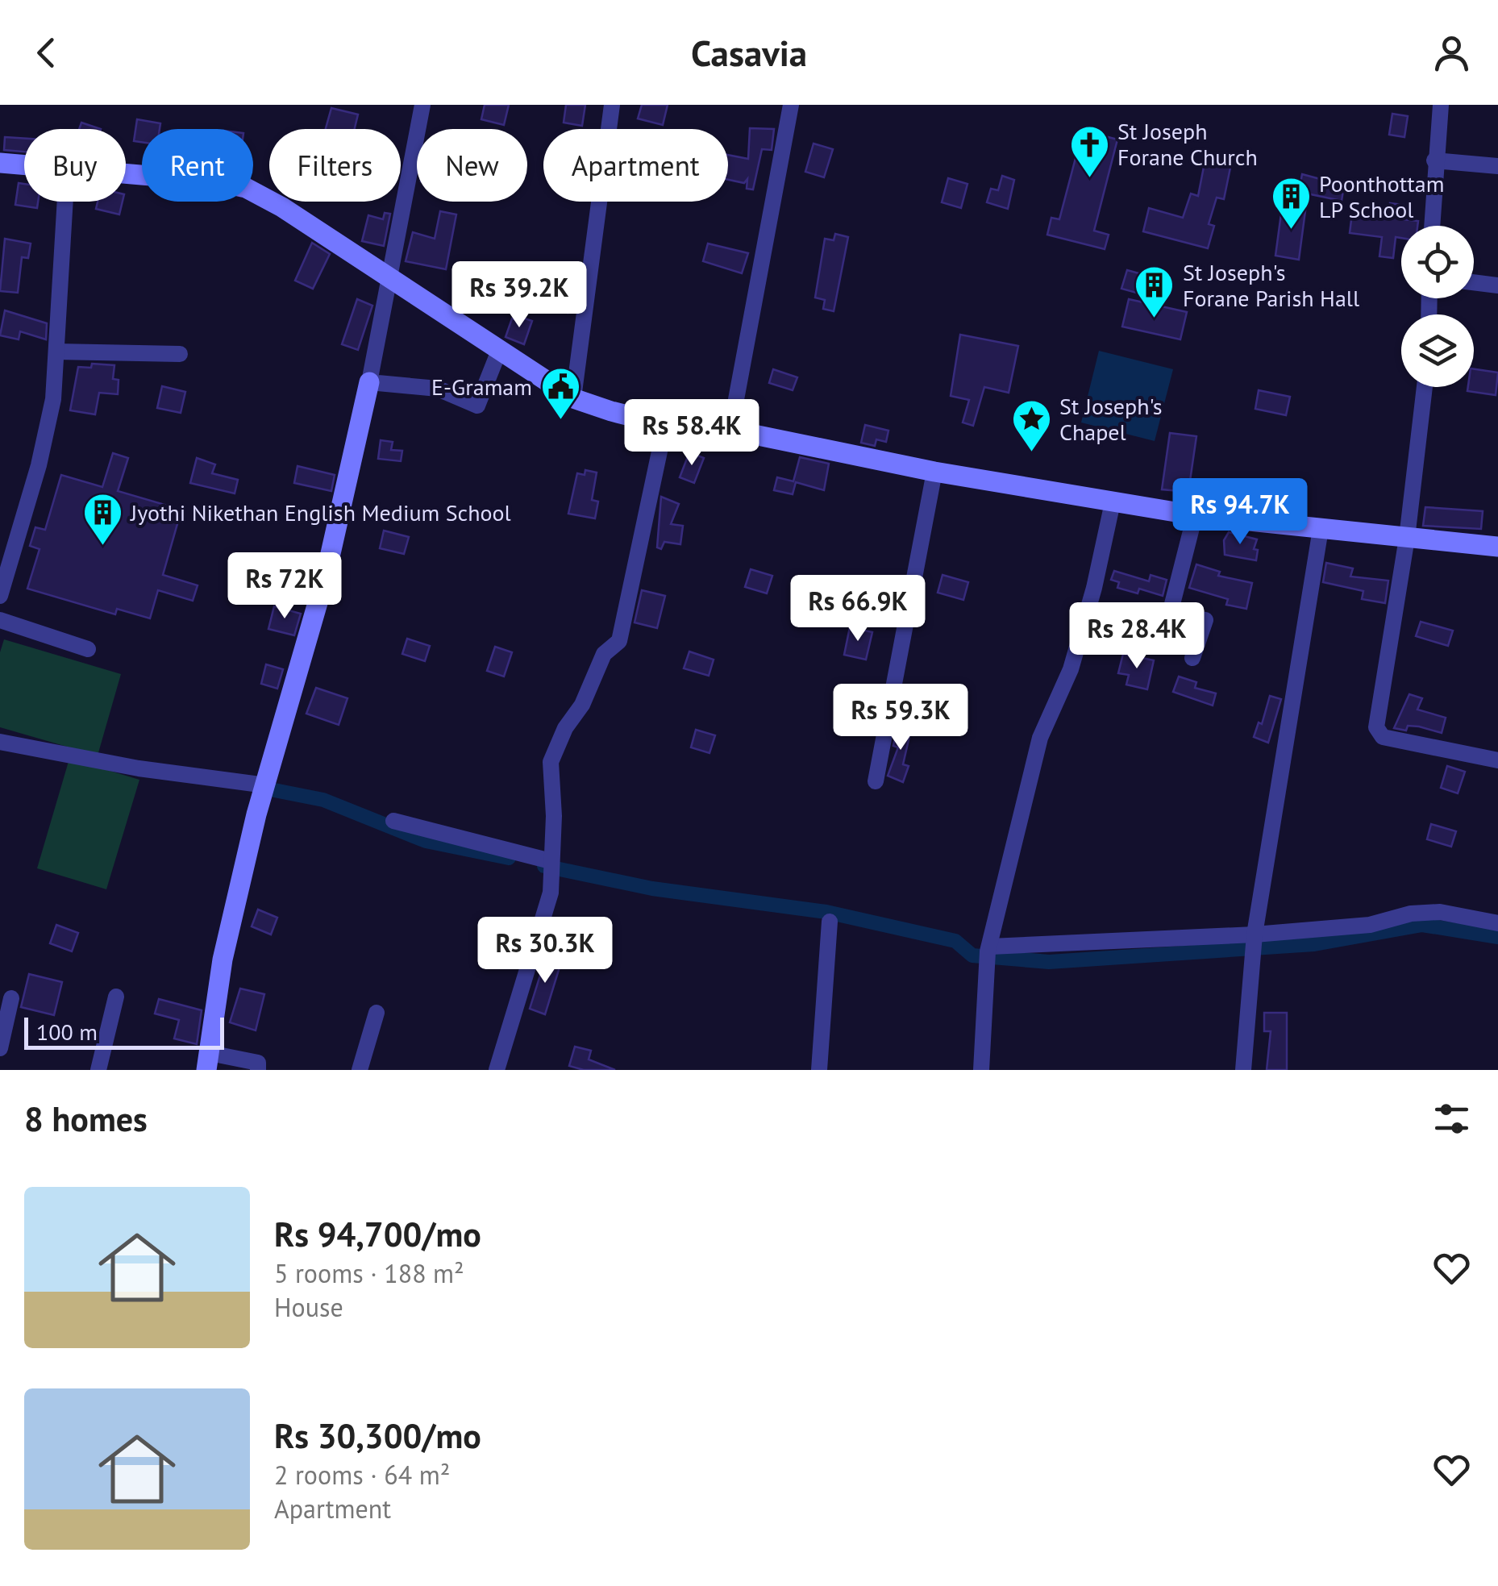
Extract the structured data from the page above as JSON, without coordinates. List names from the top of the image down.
{
  "places": {
    "church": ["St Joseph Forane Church"],
    "building": ["Poonthottam LP School", "St Joseph's Forane Parish Hall", "Jyothi Nikethan English Medium School"],
    "public building": ["E-Gramam"],
    "place": ["St Joseph's Chapel"]
  },
  "scale_bar": "100 m",
  "page": {
    "header": "Casavia",
    "chip": [
      "Buy",
      "Rent",
      "Filters",
      "New",
      "Apartment"
    ],
    "price": [
      "Rs 39.2K",
      "Rs 58.4K",
      "Rs 94.7K",
      "Rs 72K",
      "Rs 66.9K",
      "Rs 28.4K",
      "Rs 59.3K",
      "Rs 30.3K"
    ],
    "scale": "100 m",
    "heading": "8 homes",
    "list": [
      {
        "name": "Rs 94,700/mo",
        "note": "5 rooms · 188 m² · House"
      },
      {
        "name": "Rs 30,300/mo",
        "note": "2 rooms · 64 m² · Apartment"
      }
    ]
  }
}
